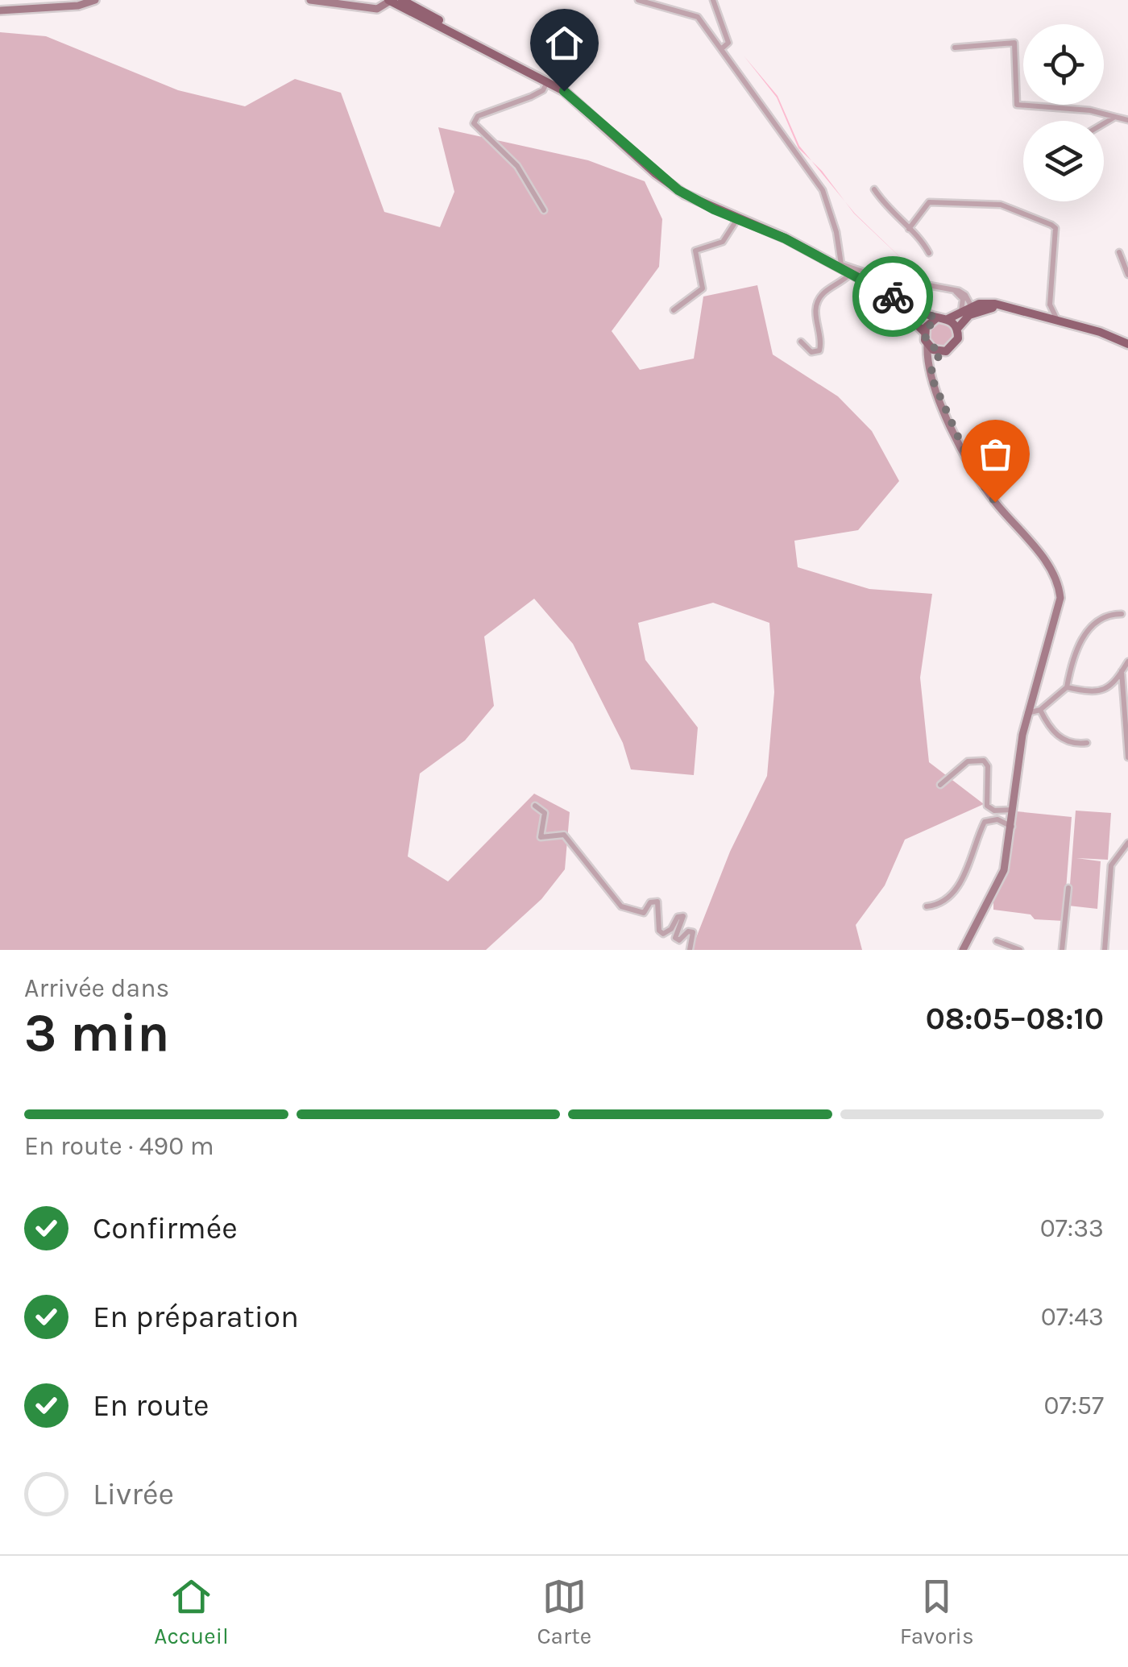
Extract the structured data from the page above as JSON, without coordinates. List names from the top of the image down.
{
  "page": {
    "heading": ["3 min", "Arrivée dans", "08:05–08:10"],
    "bar": "En route · 490 m",
    "list": [
      ["Confirmée", "07:33"],
      ["En préparation", "07:43"],
      ["En route", "07:57"],
      "Livrée"
    ],
    "tabs": ["Accueil", "Carte", "Favoris"]
  }
}
